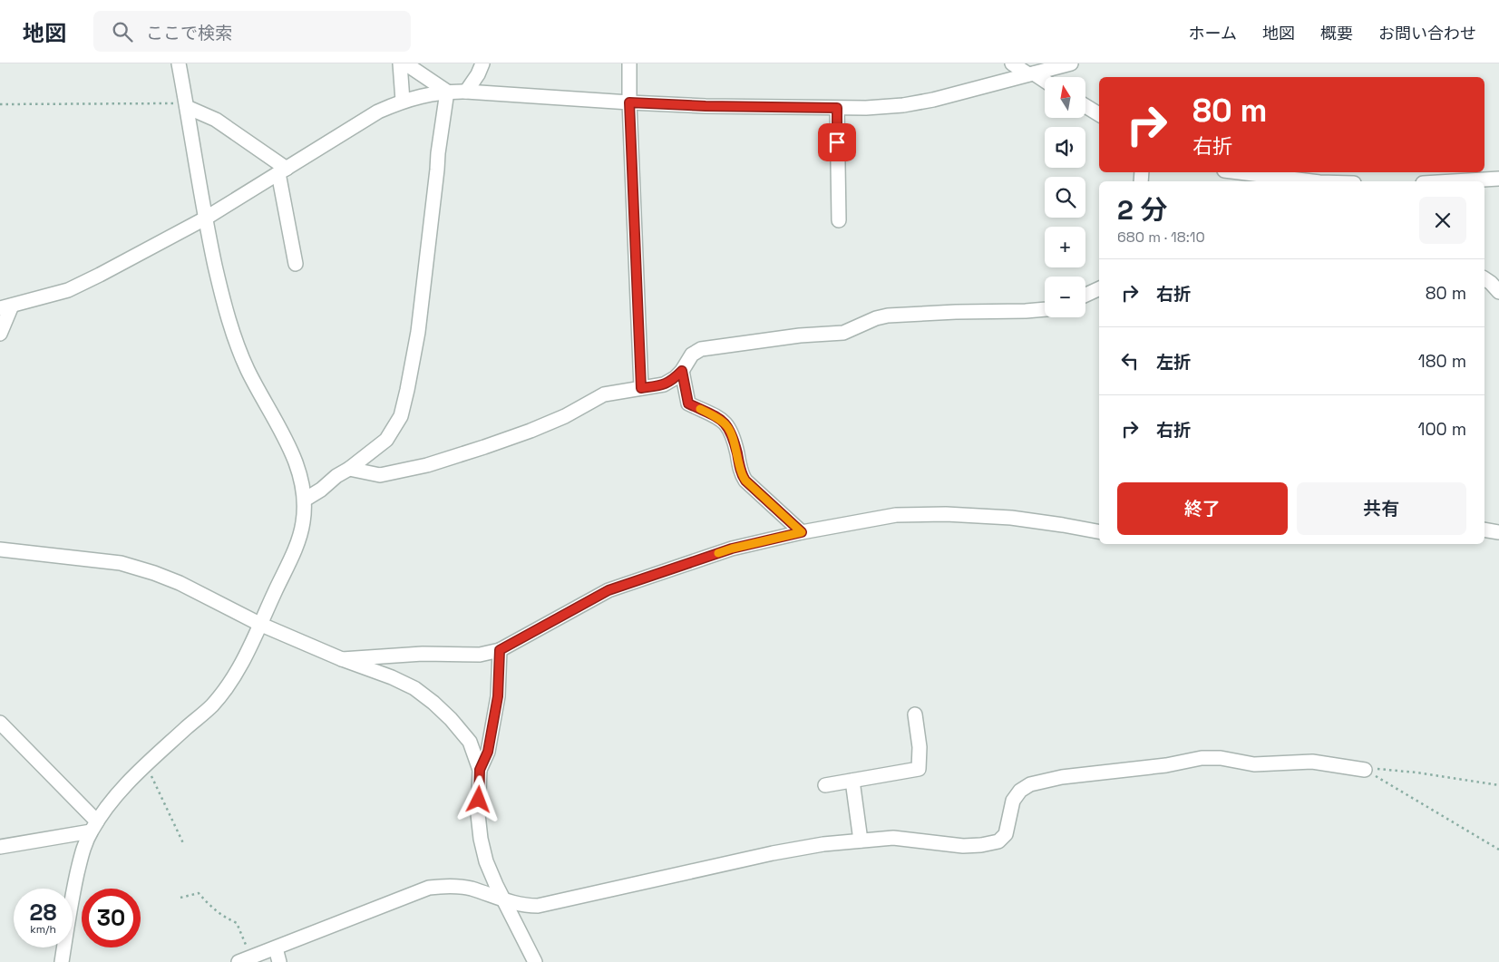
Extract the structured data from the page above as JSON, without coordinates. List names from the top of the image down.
{
  "north": "top",
  "page": {
    "header": "地図",
    "search": "ここで検索",
    "nav": [
      "ホーム",
      "地図",
      "概要",
      "お問い合わせ"
    ],
    "map_buttons": ["+", "−"],
    "turn": ["80 m", "右折"],
    "heading": ["2 分", "680 m · 18:10"],
    "list": [
      {
        "name": "右折",
        "value": "80 m"
      },
      {
        "name": "左折",
        "value": "180 m"
      },
      {
        "name": "右折",
        "value": "100 m"
      }
    ],
    "buttons": ["終了", "共有"],
    "speed": "28 km/h",
    "limit": "30"
  }
}
